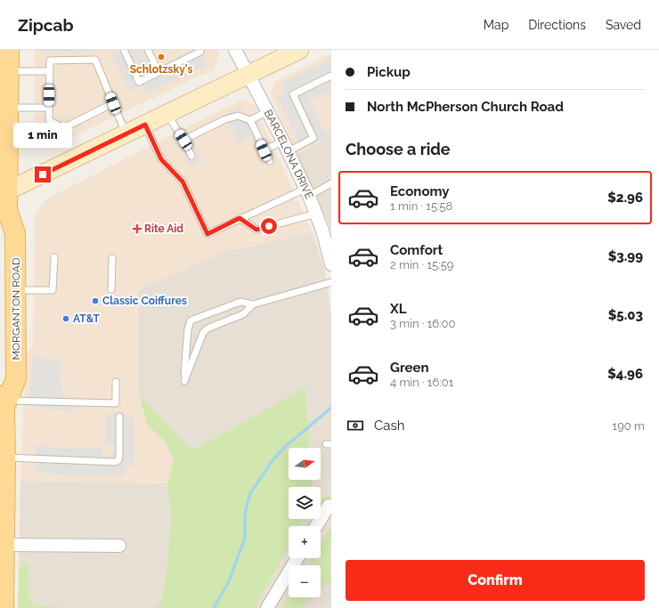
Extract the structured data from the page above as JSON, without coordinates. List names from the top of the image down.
{
  "streets": {
    "main road": ["MORGANTON ROAD"],
    "street": ["BARCELONA DRIVE"]
  },
  "places": {
    "other": ["Schlotzsky's", "Classic Coiffures", "AT&T"],
    "health": ["Rite Aid"]
  },
  "north": "right",
  "page": {
    "header": "Zipcab",
    "nav": ["Map", "Directions", "Saved"],
    "banner": ["Pickup", "North McPherson Church Road"],
    "bubble": "1 min",
    "heading": "Choose a ride",
    "list": [
      {
        "name": "Economy",
        "note": "1 min · 15:58",
        "value": "$2.96"
      },
      {
        "name": "Comfort",
        "note": "2 min · 15:59",
        "value": "$3.99"
      },
      {
        "name": "XL",
        "note": "3 min · 16:00",
        "value": "$5.03"
      },
      {
        "name": "Green",
        "note": "4 min · 16:01",
        "value": "$4.96"
      }
    ],
    "pay": ["Cash", "190 m"],
    "map_buttons": ["+", "−"],
    "buttons": "Confirm"
  }
}
